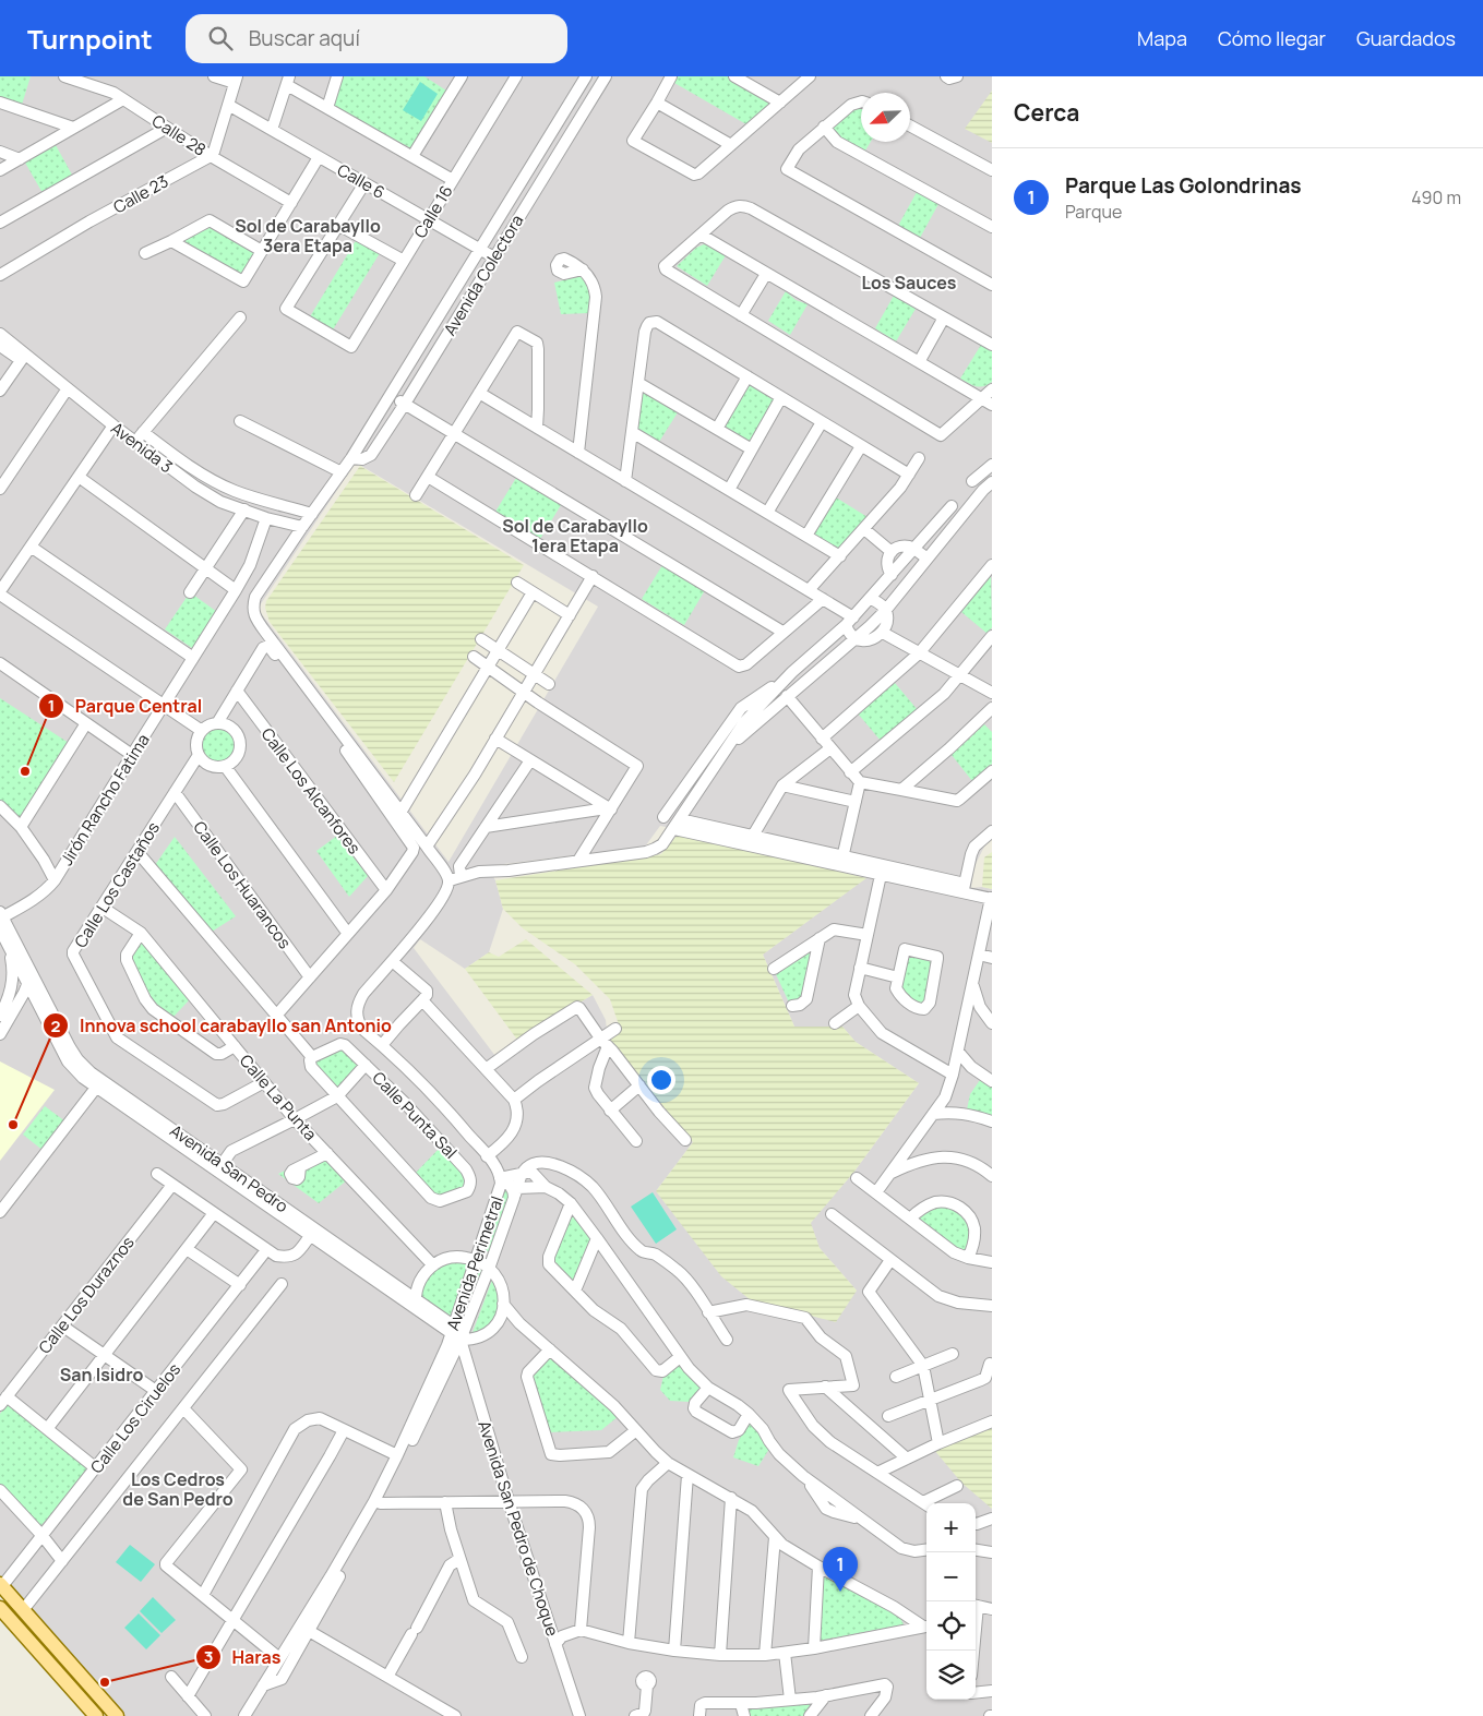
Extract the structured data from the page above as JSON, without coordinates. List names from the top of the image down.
{
  "streets": {
    "street": [
      "Calle 28",
      "Calle 6",
      "Calle 23",
      "Calle 16",
      "Avenida Colectora",
      "Avenida 3",
      "Calle Los Alcanfores",
      "Jirón Rancho Fatima",
      "Calle Los Castaños",
      "Calle Los Huarancos",
      "Calle La Punta",
      "Calle Punta Sal",
      "Avenida San Pedro",
      "Avenida Perimetral",
      "Calle Los Duraznos",
      "Calle Los Ciruelos",
      "Avenida San Pedro de Choque"
    ]
  },
  "crossings": [
    ["Calle 28", "Calle 23"],
    ["Calle 6", "Calle 16"],
    ["Calle 6", "Avenida Colectora"],
    ["Avenida Colectora", "Avenida 3"],
    ["Avenida 3", "Jirón Rancho Fatima"],
    ["Jirón Rancho Fatima", "Avenida San Pedro"],
    ["Calle Los Castaños", "Calle Los Huarancos"],
    ["Calle Los Castaños", "Calle La Punta"],
    ["Avenida San Pedro", "Avenida Perimetral"],
    ["Avenida San Pedro", "Avenida San Pedro de Choque"],
    ["Avenida Perimetral", "Avenida San Pedro de Choque"]
  ],
  "districts": [
    "Sol de Carabayllo 3era Etapa",
    "Los Sauces",
    "Sol de Carabayllo 1era Etapa",
    "San Isidro",
    "Los Cedros de San Pedro"
  ],
  "places": ["Parque Central", "Innova school carabayllo san Antonio", "Haras"],
  "north": "bottom left",
  "page": {
    "header": "Turnpoint",
    "search": "Buscar aquí",
    "nav": ["Mapa", "Cómo llegar", "Guardados"],
    "heading": "Cerca",
    "list": [
      {
        "mark": "1",
        "name": "Parque Las Golondrinas",
        "note": "Parque",
        "value": "490 m"
      }
    ],
    "map_buttons": ["+", "−"],
    "pins": "1"
  }
}
